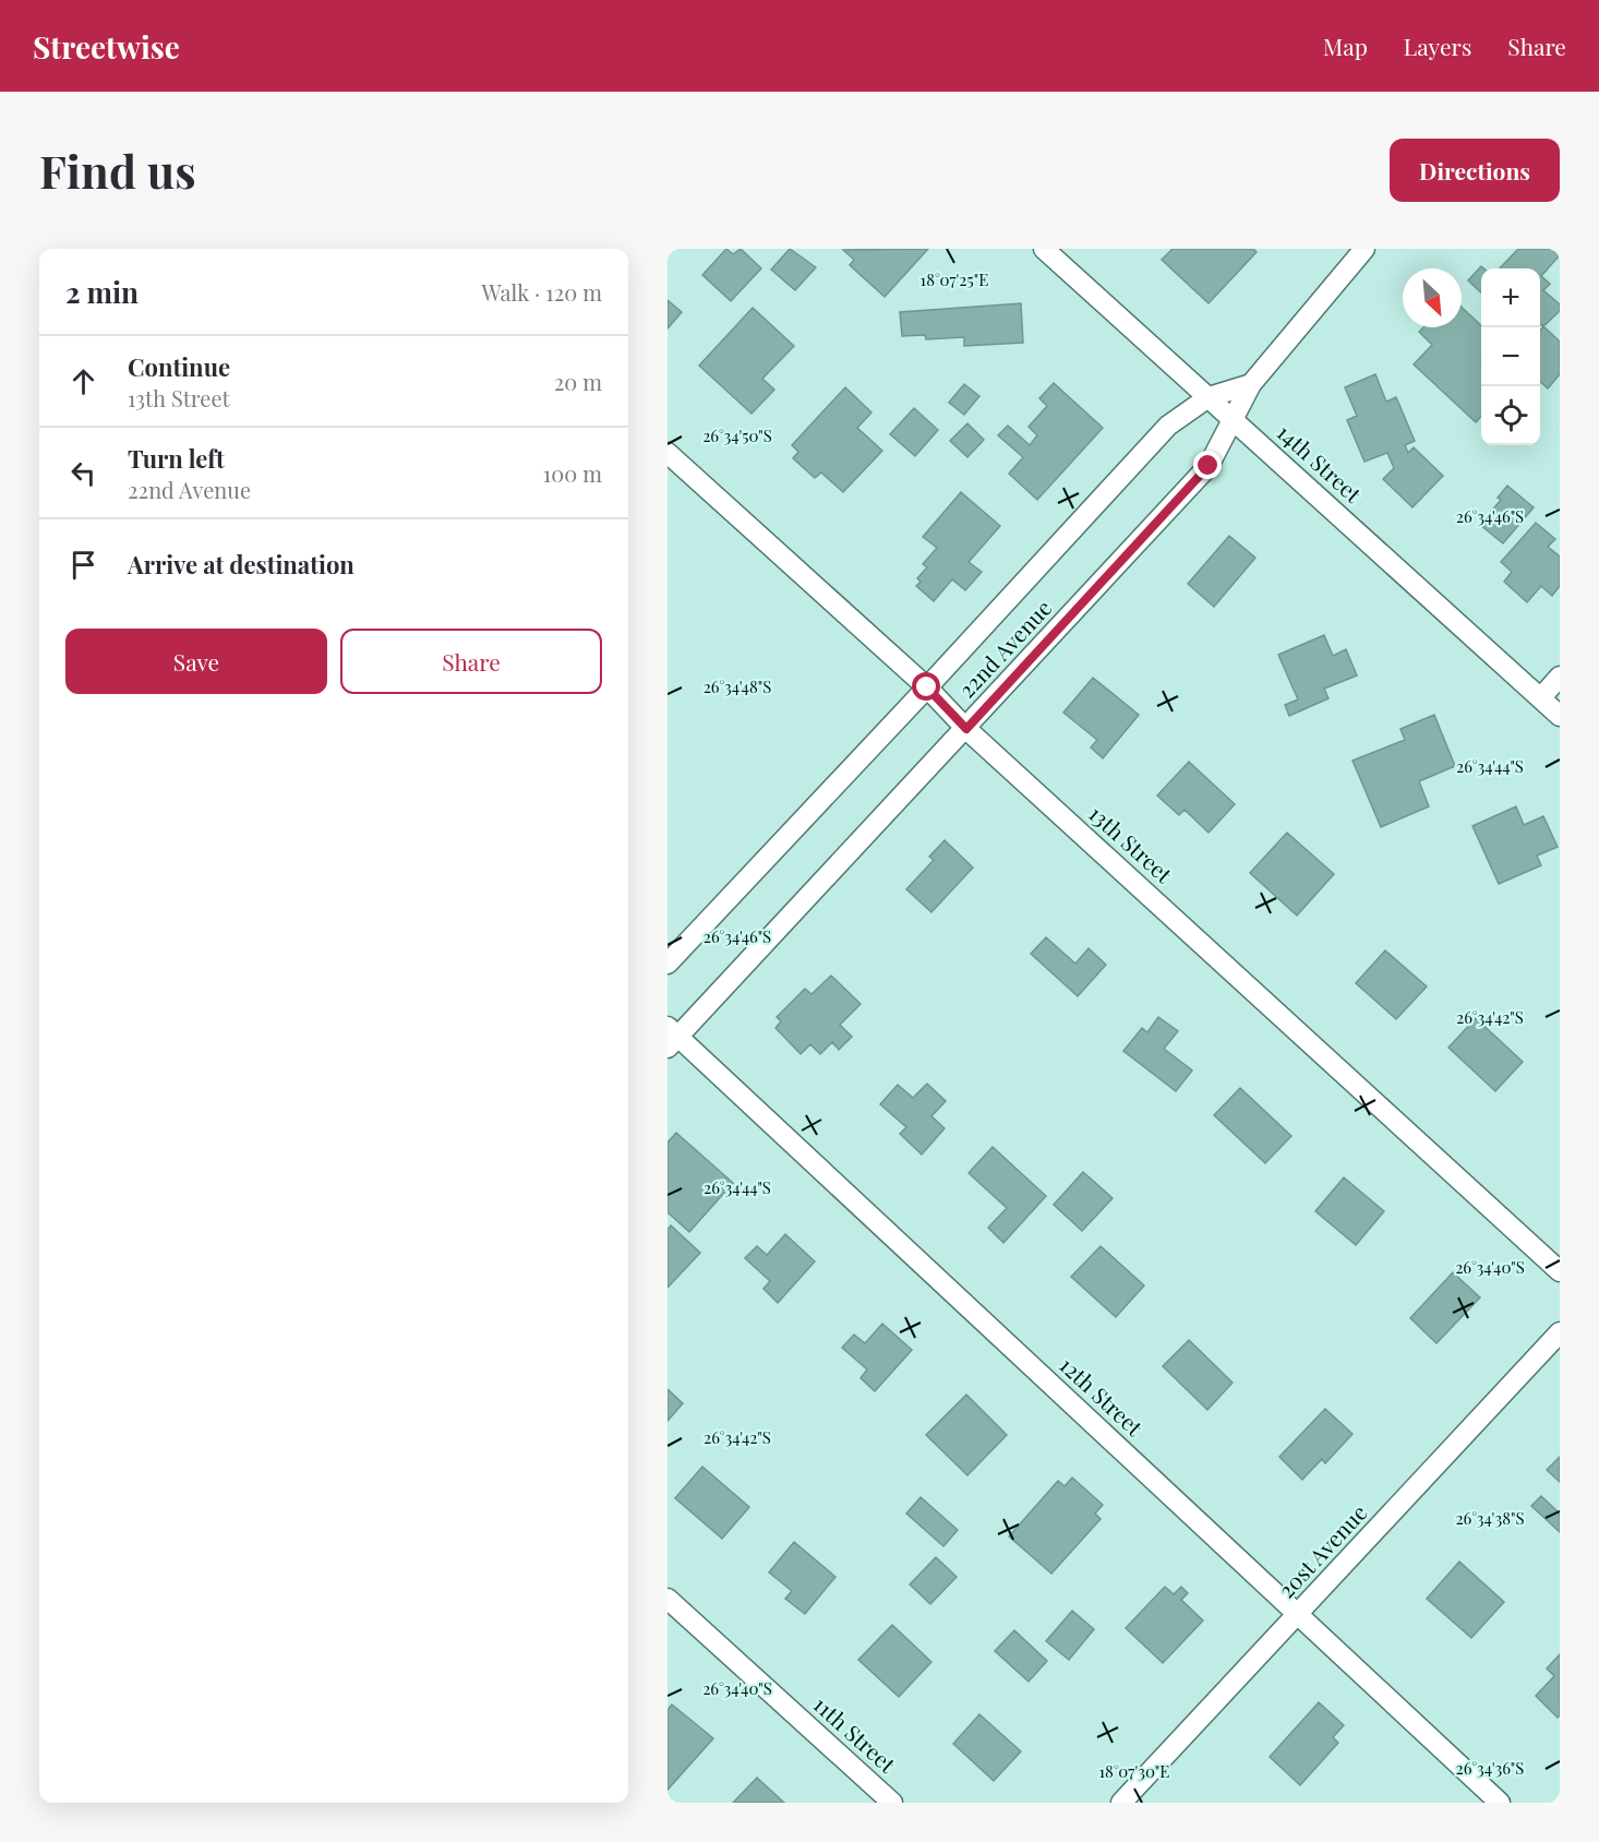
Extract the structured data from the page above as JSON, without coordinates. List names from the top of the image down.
{
  "streets": {
    "street": [
      "14th Street",
      "22nd Avenue",
      "13th Street",
      "12th Street",
      "20st Avenue",
      "11th Street"
    ]
  },
  "crossings": [
    ["14th Street", "22nd Avenue"],
    ["22nd Avenue", "13th Street"],
    ["22nd Avenue", "12th Street"],
    ["12th Street", "20st Avenue"]
  ],
  "north": "bottom right",
  "page": {
    "header": "Streetwise",
    "nav": ["Map", "Layers", "Share"],
    "buttons": [
      "Directions",
      ["Save", "Share"]
    ],
    "title": "Find us",
    "heading": ["2 min", "Walk · 120 m"],
    "map_buttons": ["+", "−"],
    "list": [
      ["Continue", "13th Street", "20 m"],
      ["Turn left", "22nd Avenue", "100 m"],
      "Arrive at destination"
    ]
  },
  "coordinates": [
    "18°07'25\"E",
    "26°34'50\"S",
    "26°34'46\"S",
    "26°34'48\"S",
    "26°34'44\"S",
    "26°34'42\"S",
    "26°34'40\"S",
    "26°34'38\"S",
    "26°34'36\"S",
    "18°07'30\"E"
  ]
}
